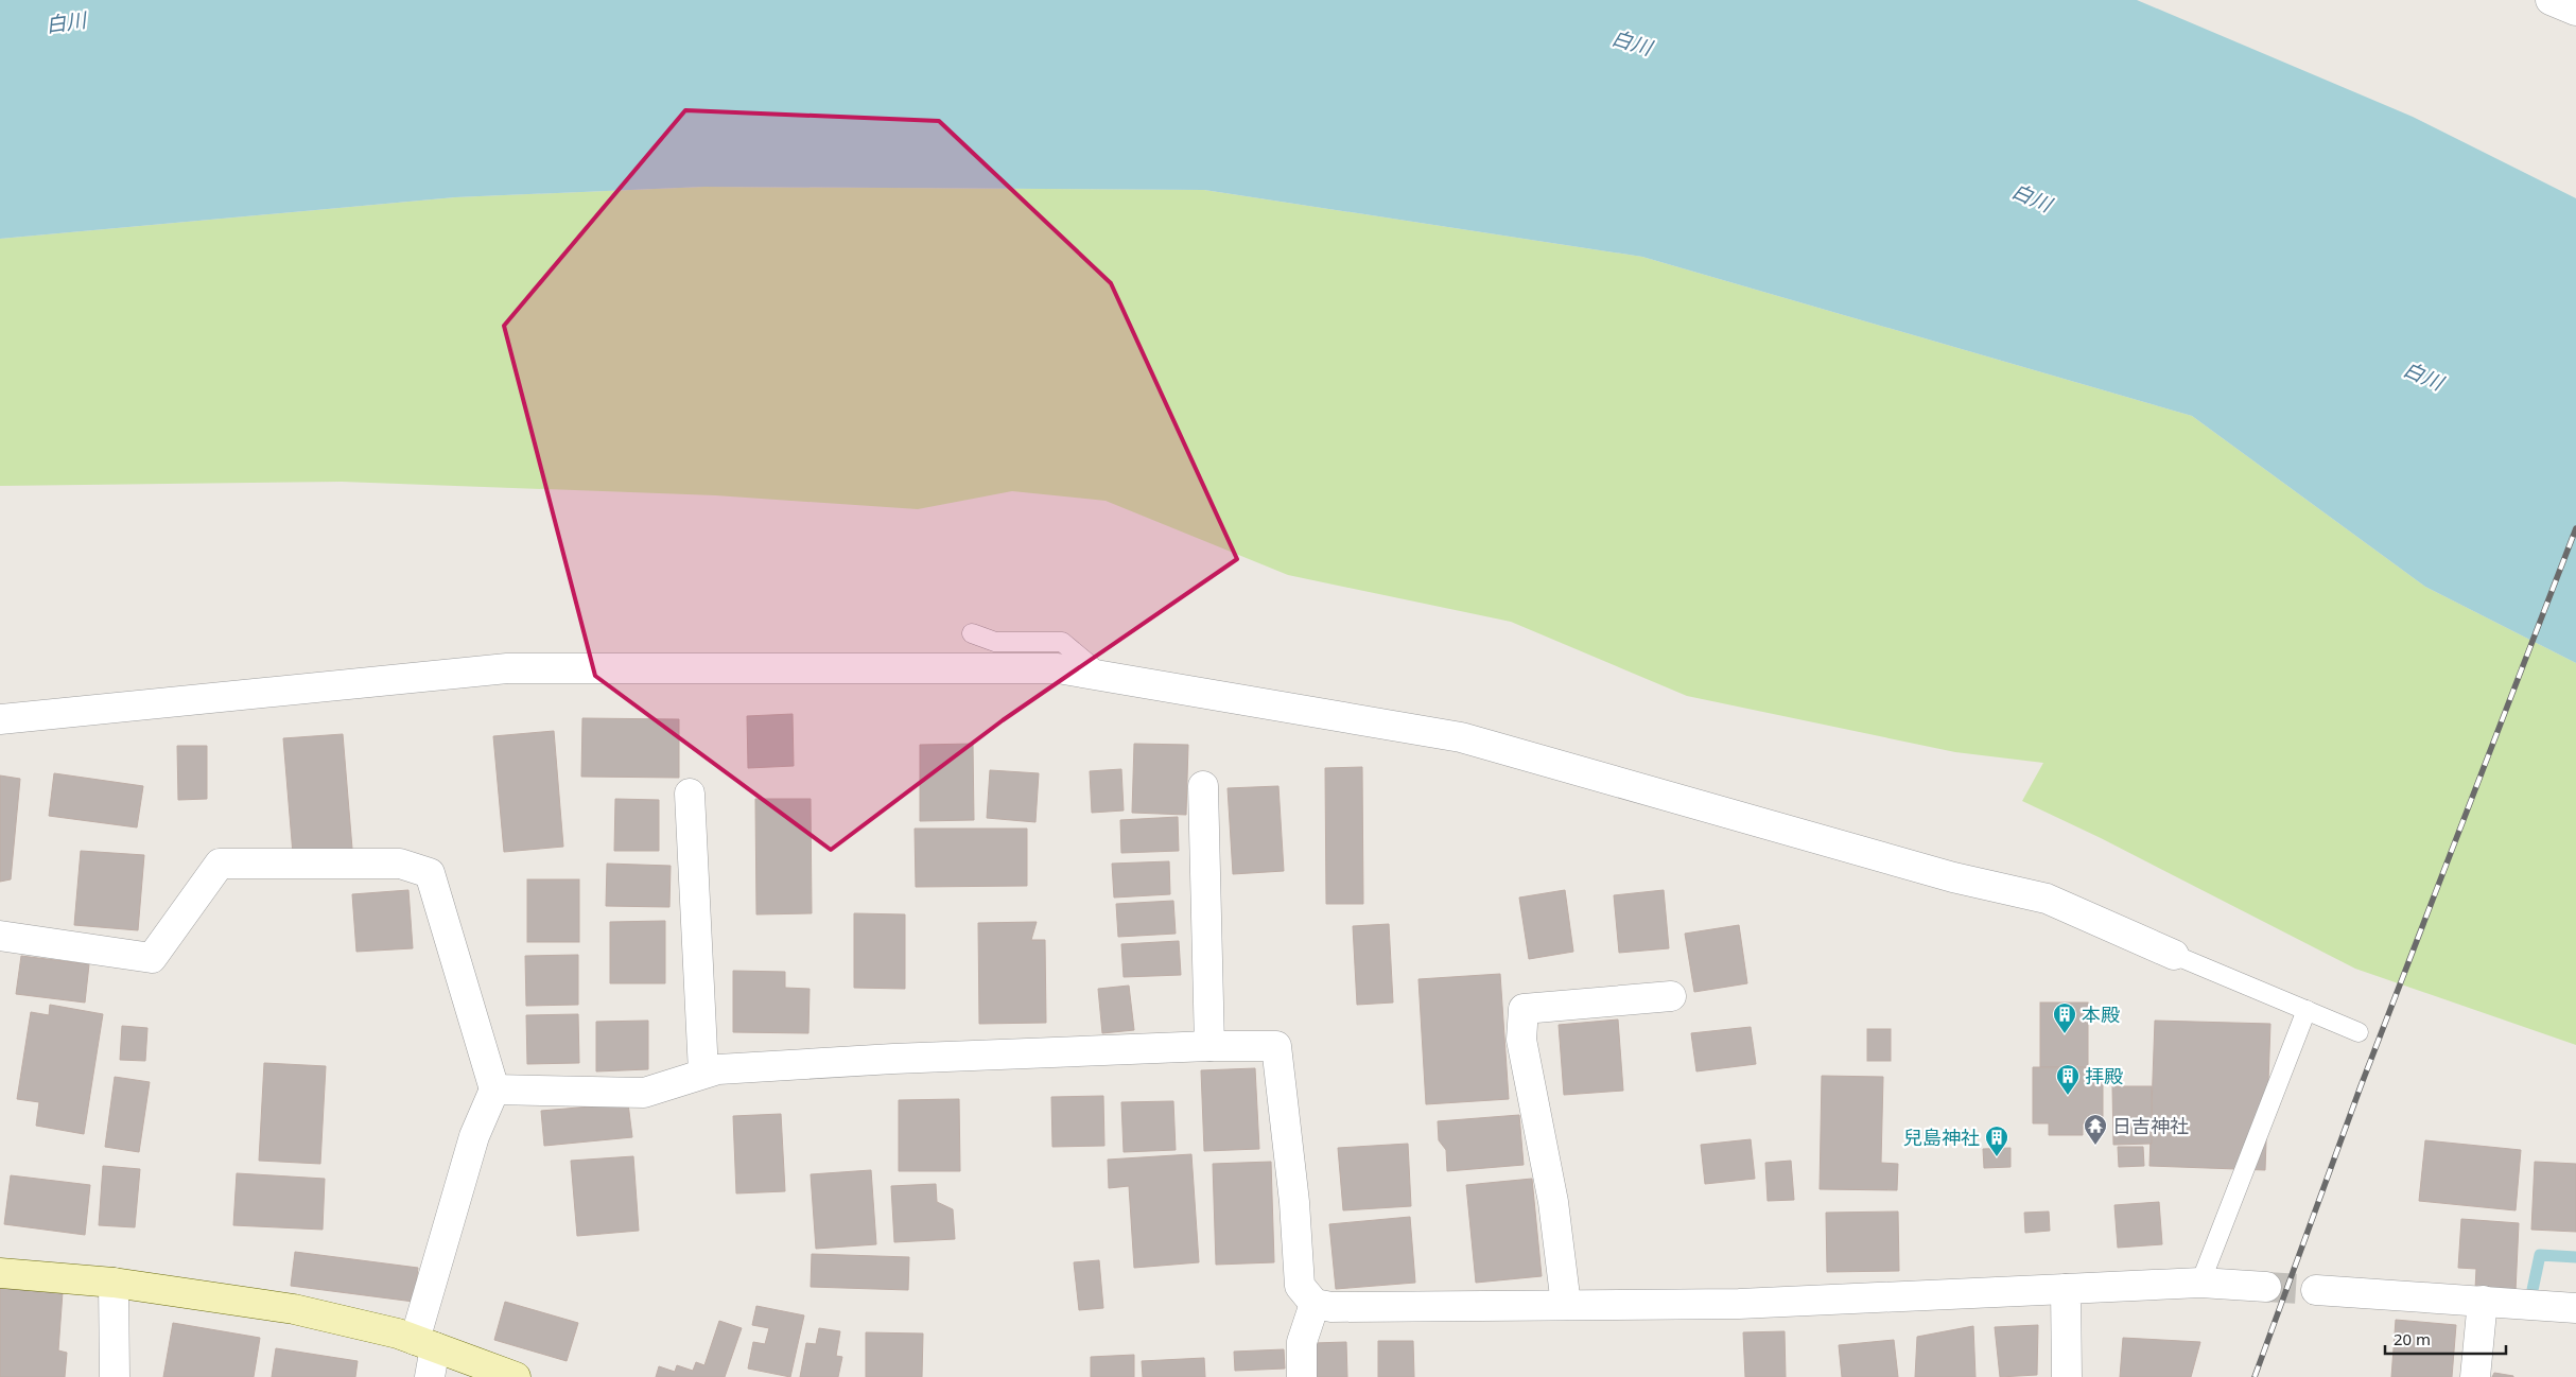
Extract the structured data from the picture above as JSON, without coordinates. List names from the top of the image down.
{
  "water": ["白川"],
  "places": {
    "building": ["本殿", "拝殿", "兒島神社"],
    "temple": ["日吉神社"]
  },
  "scale_bar": "20 m"
}
